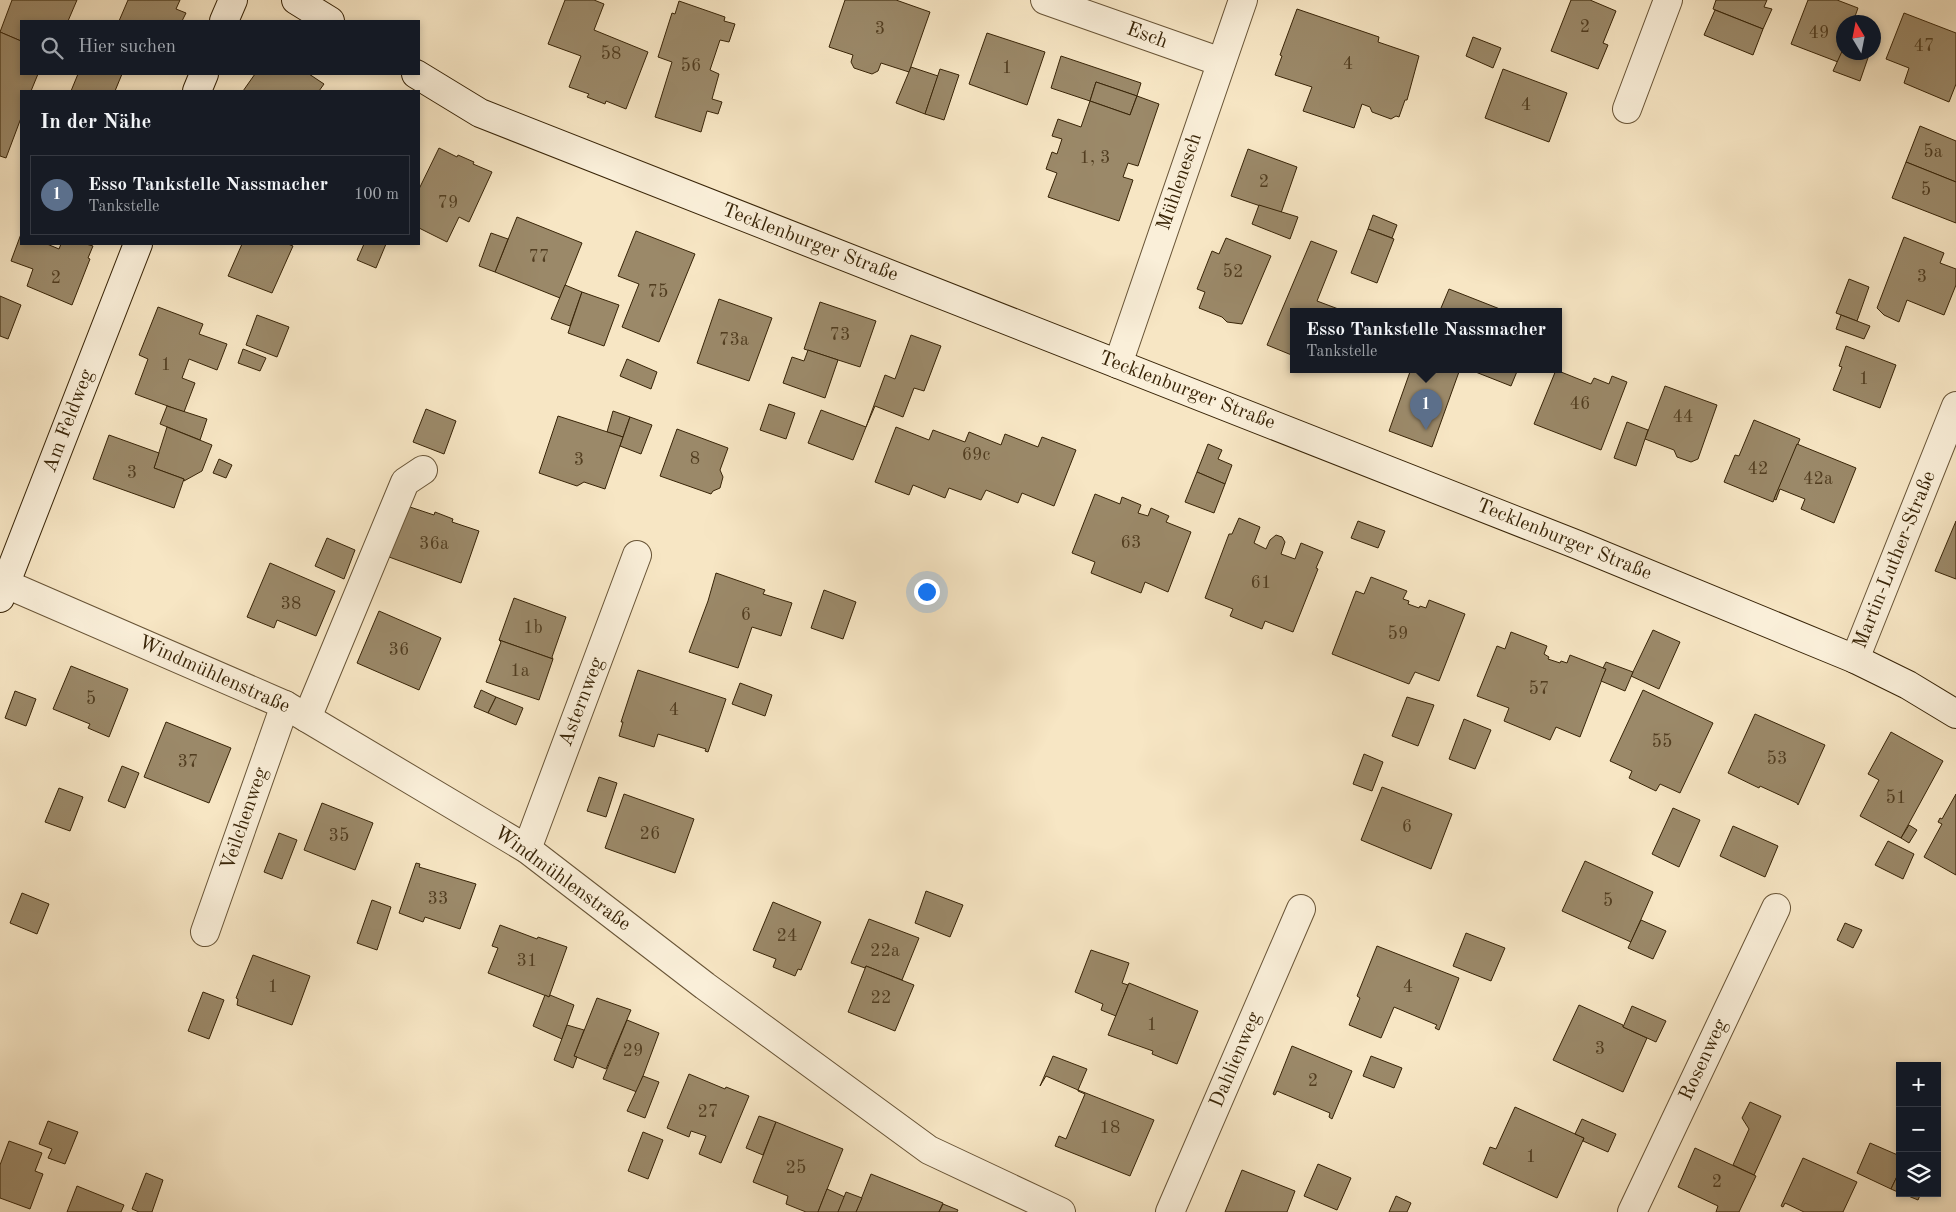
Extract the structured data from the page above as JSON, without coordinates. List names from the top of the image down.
{
  "streets": {
    "street": [
      "Esch",
      "Mühlenesch",
      "Tecklenburger Straße",
      "Am Feldweg",
      "Martin-Luther-Straße",
      "Windmühlenstraße",
      "Asternweg",
      "Veilchenweg",
      "Dahlienweg",
      "Rosenweg"
    ]
  },
  "crossings": [
    ["Esch", "Mühlenesch"],
    ["Mühlenesch", "Tecklenburger Straße"],
    ["Tecklenburger Straße", "Martin-Luther-Straße"],
    ["Am Feldweg", "Windmühlenstraße"],
    ["Windmühlenstraße", "Asternweg"],
    ["Windmühlenstraße", "Veilchenweg"]
  ],
  "house_numbers": [
    "2",
    "3",
    "49",
    "47",
    "58",
    "4",
    "56",
    "1",
    "4",
    "5a",
    "1, 3",
    "2",
    "5",
    "79",
    "77",
    "52",
    "3",
    "2",
    "75",
    "73",
    "73a",
    "1",
    "1",
    "46",
    "44",
    "69c",
    "8",
    "3",
    "42",
    "3",
    "42a",
    "63",
    "36a",
    "61",
    "38",
    "6",
    "1b",
    "59",
    "36",
    "1a",
    "57",
    "5",
    "4",
    "55",
    "53",
    "37",
    "51",
    "6",
    "26",
    "35",
    "33",
    "5",
    "24",
    "22a",
    "31",
    "1",
    "4",
    "22",
    "1",
    "3",
    "29",
    "2",
    "27",
    "18",
    "1",
    "25",
    "2"
  ],
  "north": "top",
  "page": {
    "search": "Hier suchen",
    "heading": "In der Nähe",
    "list": [
      {
        "mark": "1",
        "name": "Esso Tankstelle Nassmacher",
        "note": "Tankstelle",
        "value": "100 m"
      }
    ],
    "popup": ["Esso Tankstelle Nassmacher", "Tankstelle"],
    "pins": "1",
    "map_buttons": ["+", "−"]
  }
}
